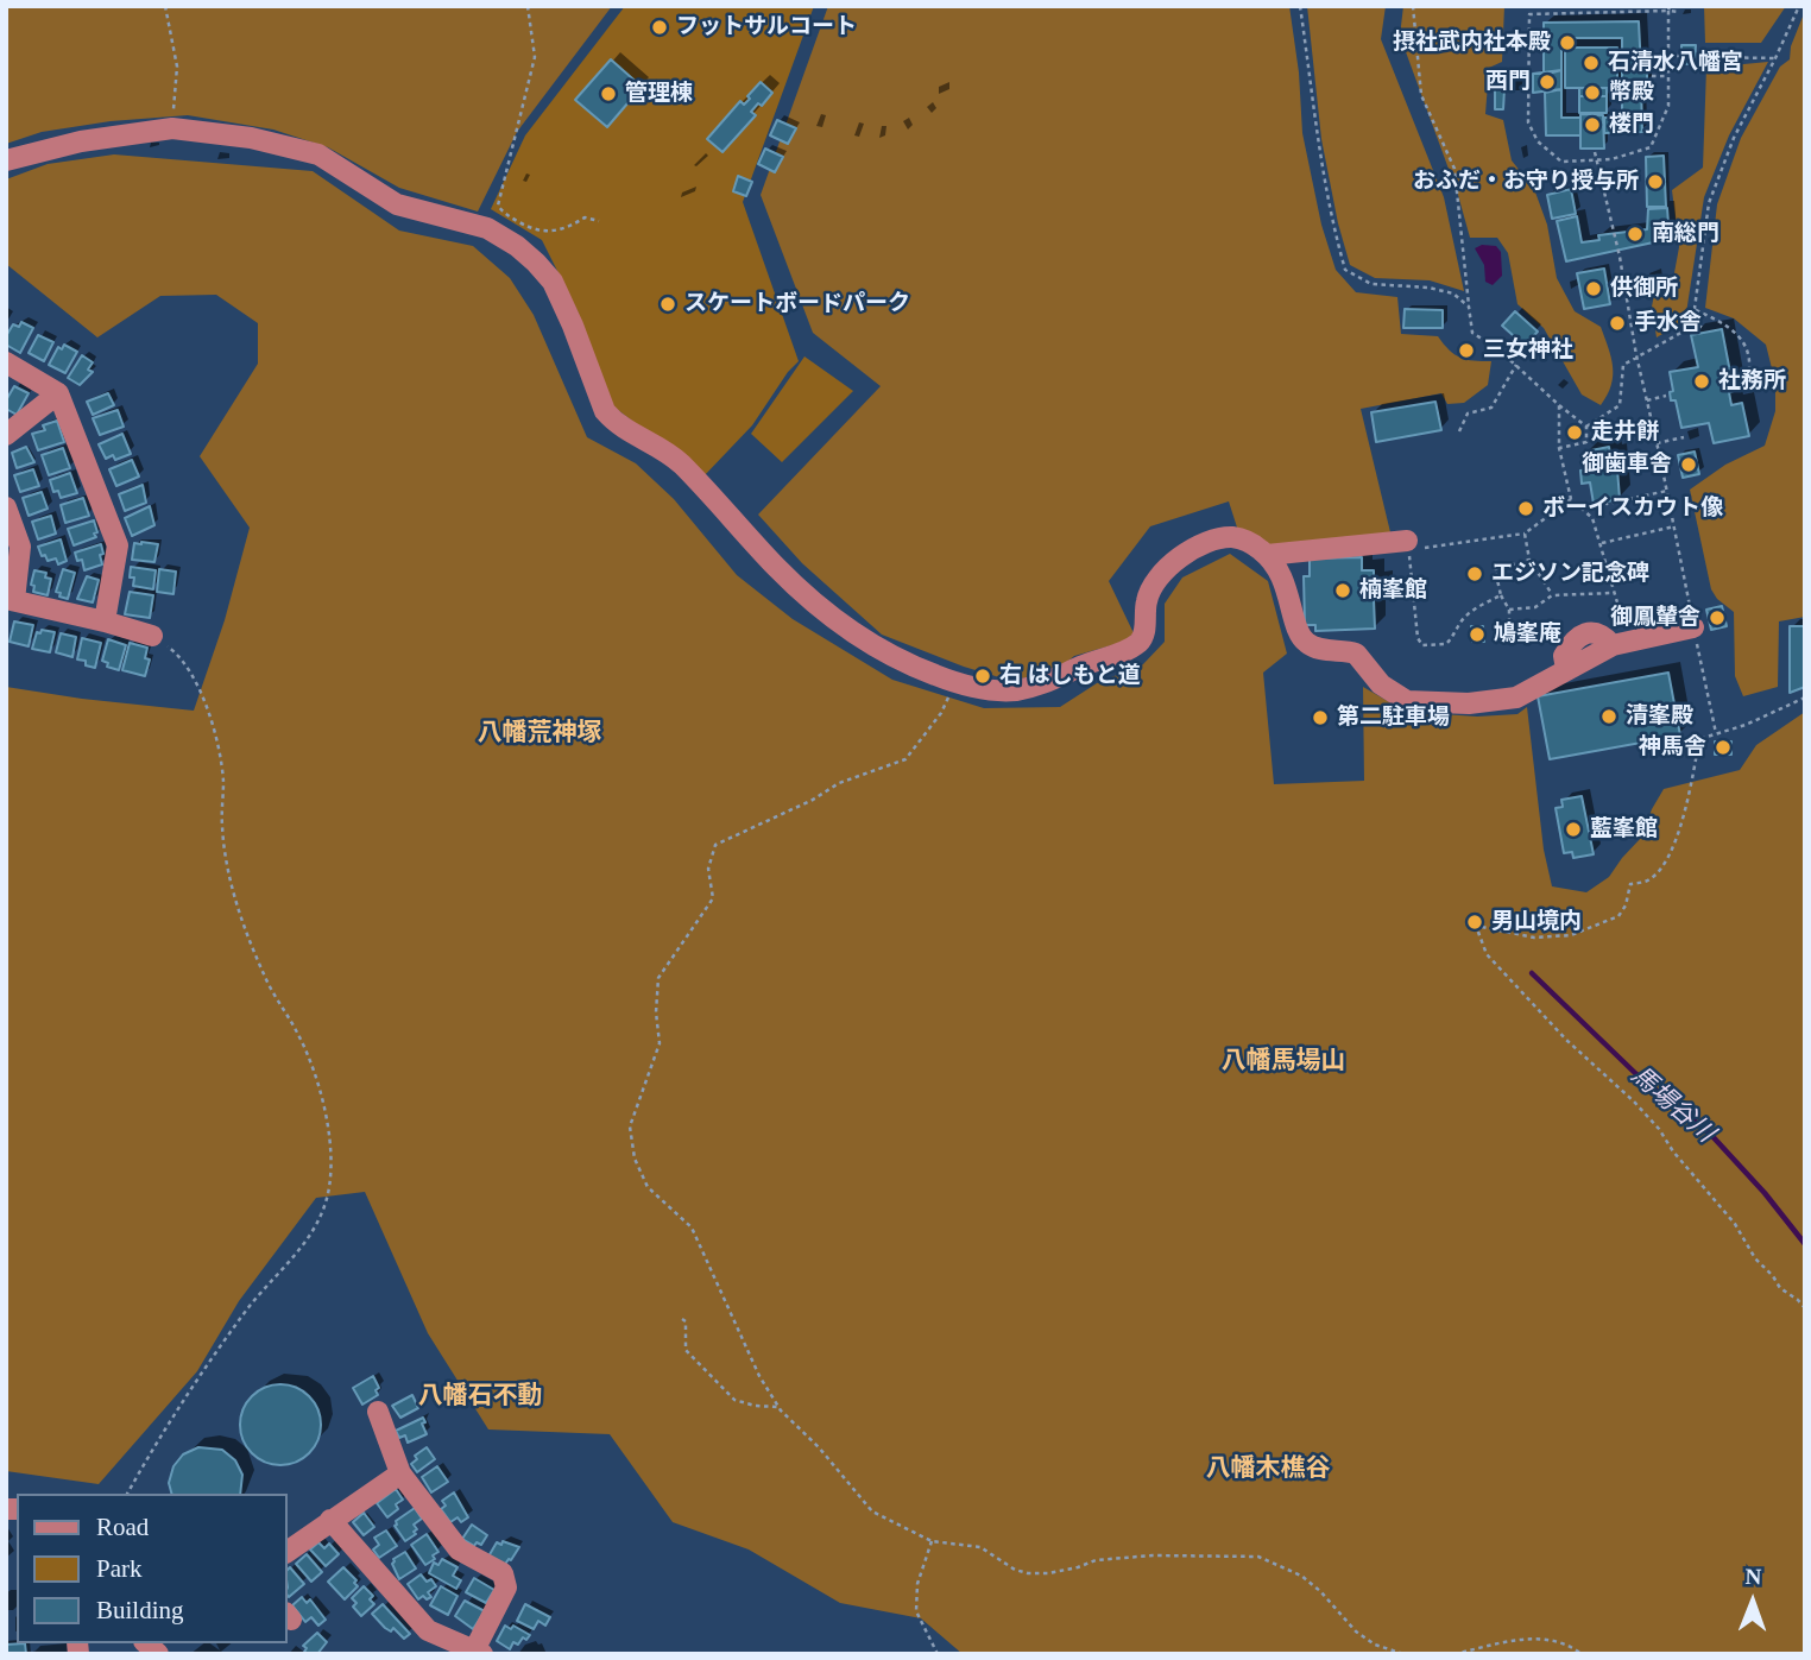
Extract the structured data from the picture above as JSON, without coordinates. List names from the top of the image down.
{
  "districts": [
    "八幡荒神塚",
    "八幡馬場山",
    "八幡石不動",
    "八幡木樵谷"
  ],
  "water": ["馬場谷川"],
  "places": [
    "フットサルコート",
    "摂社武内社本殿",
    "石清水八幡宮",
    "西門",
    "幣殿",
    "管理棟",
    "楼門",
    "おふだ・お守り授与所",
    "南総門",
    "供御所",
    "スケートボードパーク",
    "手水舎",
    "三女神社",
    "社務所",
    "走井餅",
    "御歯車舎",
    "ボーイスカウト像",
    "エジソン記念碑",
    "楠峯館",
    "御鳳輦舎",
    "鳩峯庵",
    "右 はしもと道",
    "清峯殿",
    "第二駐車場",
    "神馬舎",
    "藍峯館",
    "男山境内"
  ],
  "legend": ["Road", "Park", "Building"],
  "north": "top"
}
